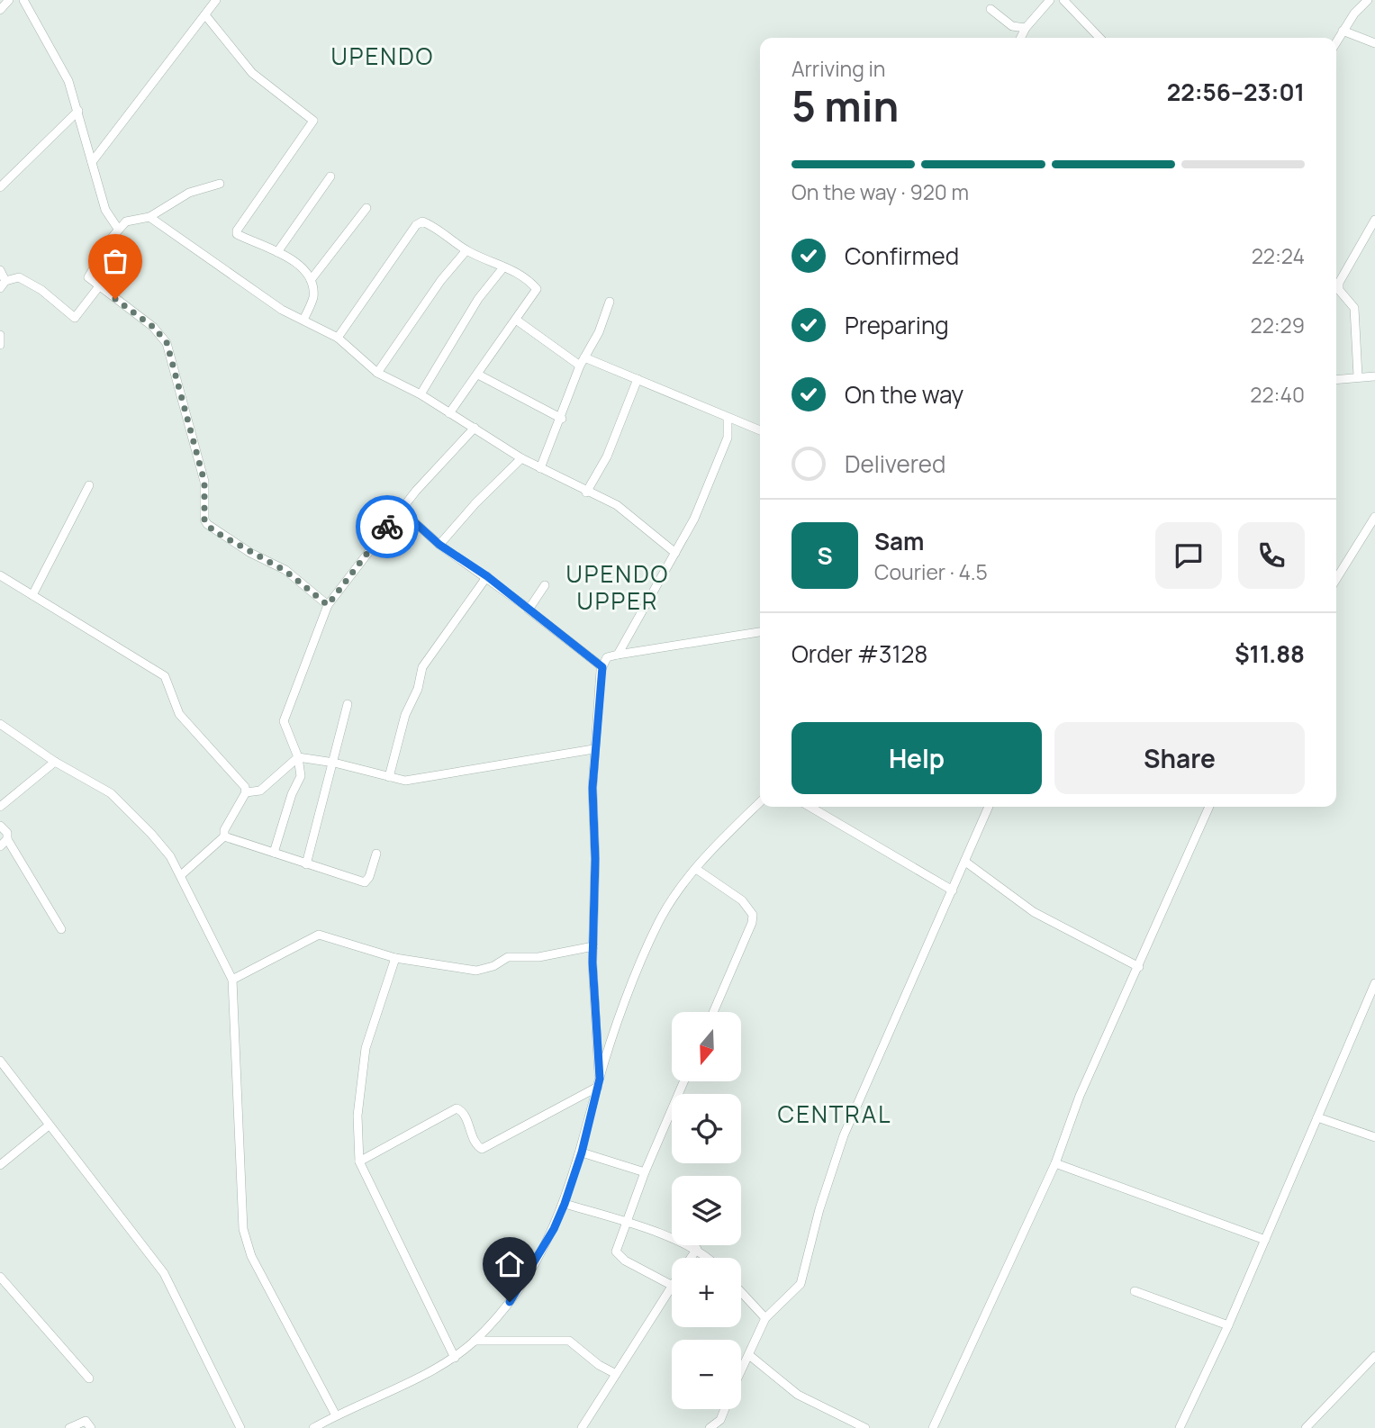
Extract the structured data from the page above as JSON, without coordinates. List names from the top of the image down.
{
  "districts": ["UPENDO", "UPENDO UPPER", "CENTRAL"],
  "north": "bottom",
  "page": {
    "heading": ["5 min", "Arriving in", "22:56–23:01"],
    "panel": [
      "Sam",
      "Courier · 4.5",
      "Order #3128",
      "$11.88"
    ],
    "bar": "On the way · 920 m",
    "list": [
      ["Confirmed", "22:24"],
      ["Preparing", "22:29"],
      ["On the way", "22:40"],
      "Delivered"
    ],
    "round": "S",
    "buttons": ["Help", "Share"],
    "map_buttons": ["+", "−"]
  }
}
